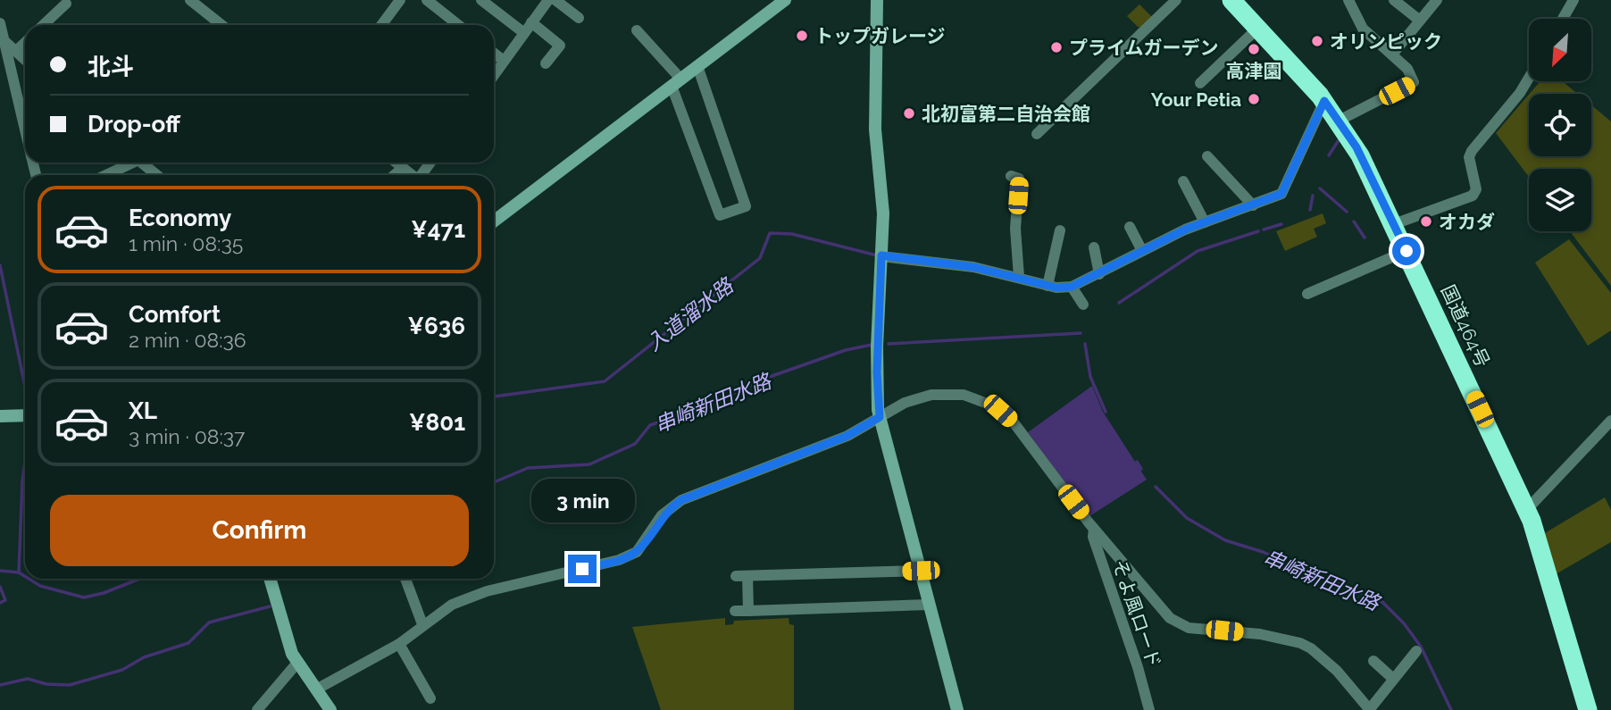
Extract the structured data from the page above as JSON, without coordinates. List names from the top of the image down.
{
  "streets": {
    "highway": ["国道464号"],
    "street": ["そよ風ロード"]
  },
  "water": ["入道溜水路", "串崎新田水路"],
  "places": [
    "トップガレージ",
    "オリンピック",
    "プライムガーデン",
    "高津園",
    "Your Petia",
    "北初富第二自治会館",
    "オカダ"
  ],
  "north": "bottom left",
  "page": {
    "banner": ["北斗", "Drop-off"],
    "list": [
      {
        "name": "Economy",
        "note": "1 min · 08:35",
        "value": "¥471"
      },
      {
        "name": "Comfort",
        "note": "2 min · 08:36",
        "value": "¥636"
      },
      {
        "name": "XL",
        "note": "3 min · 08:37",
        "value": "¥801"
      }
    ],
    "bubble": "3 min",
    "buttons": "Confirm"
  }
}
